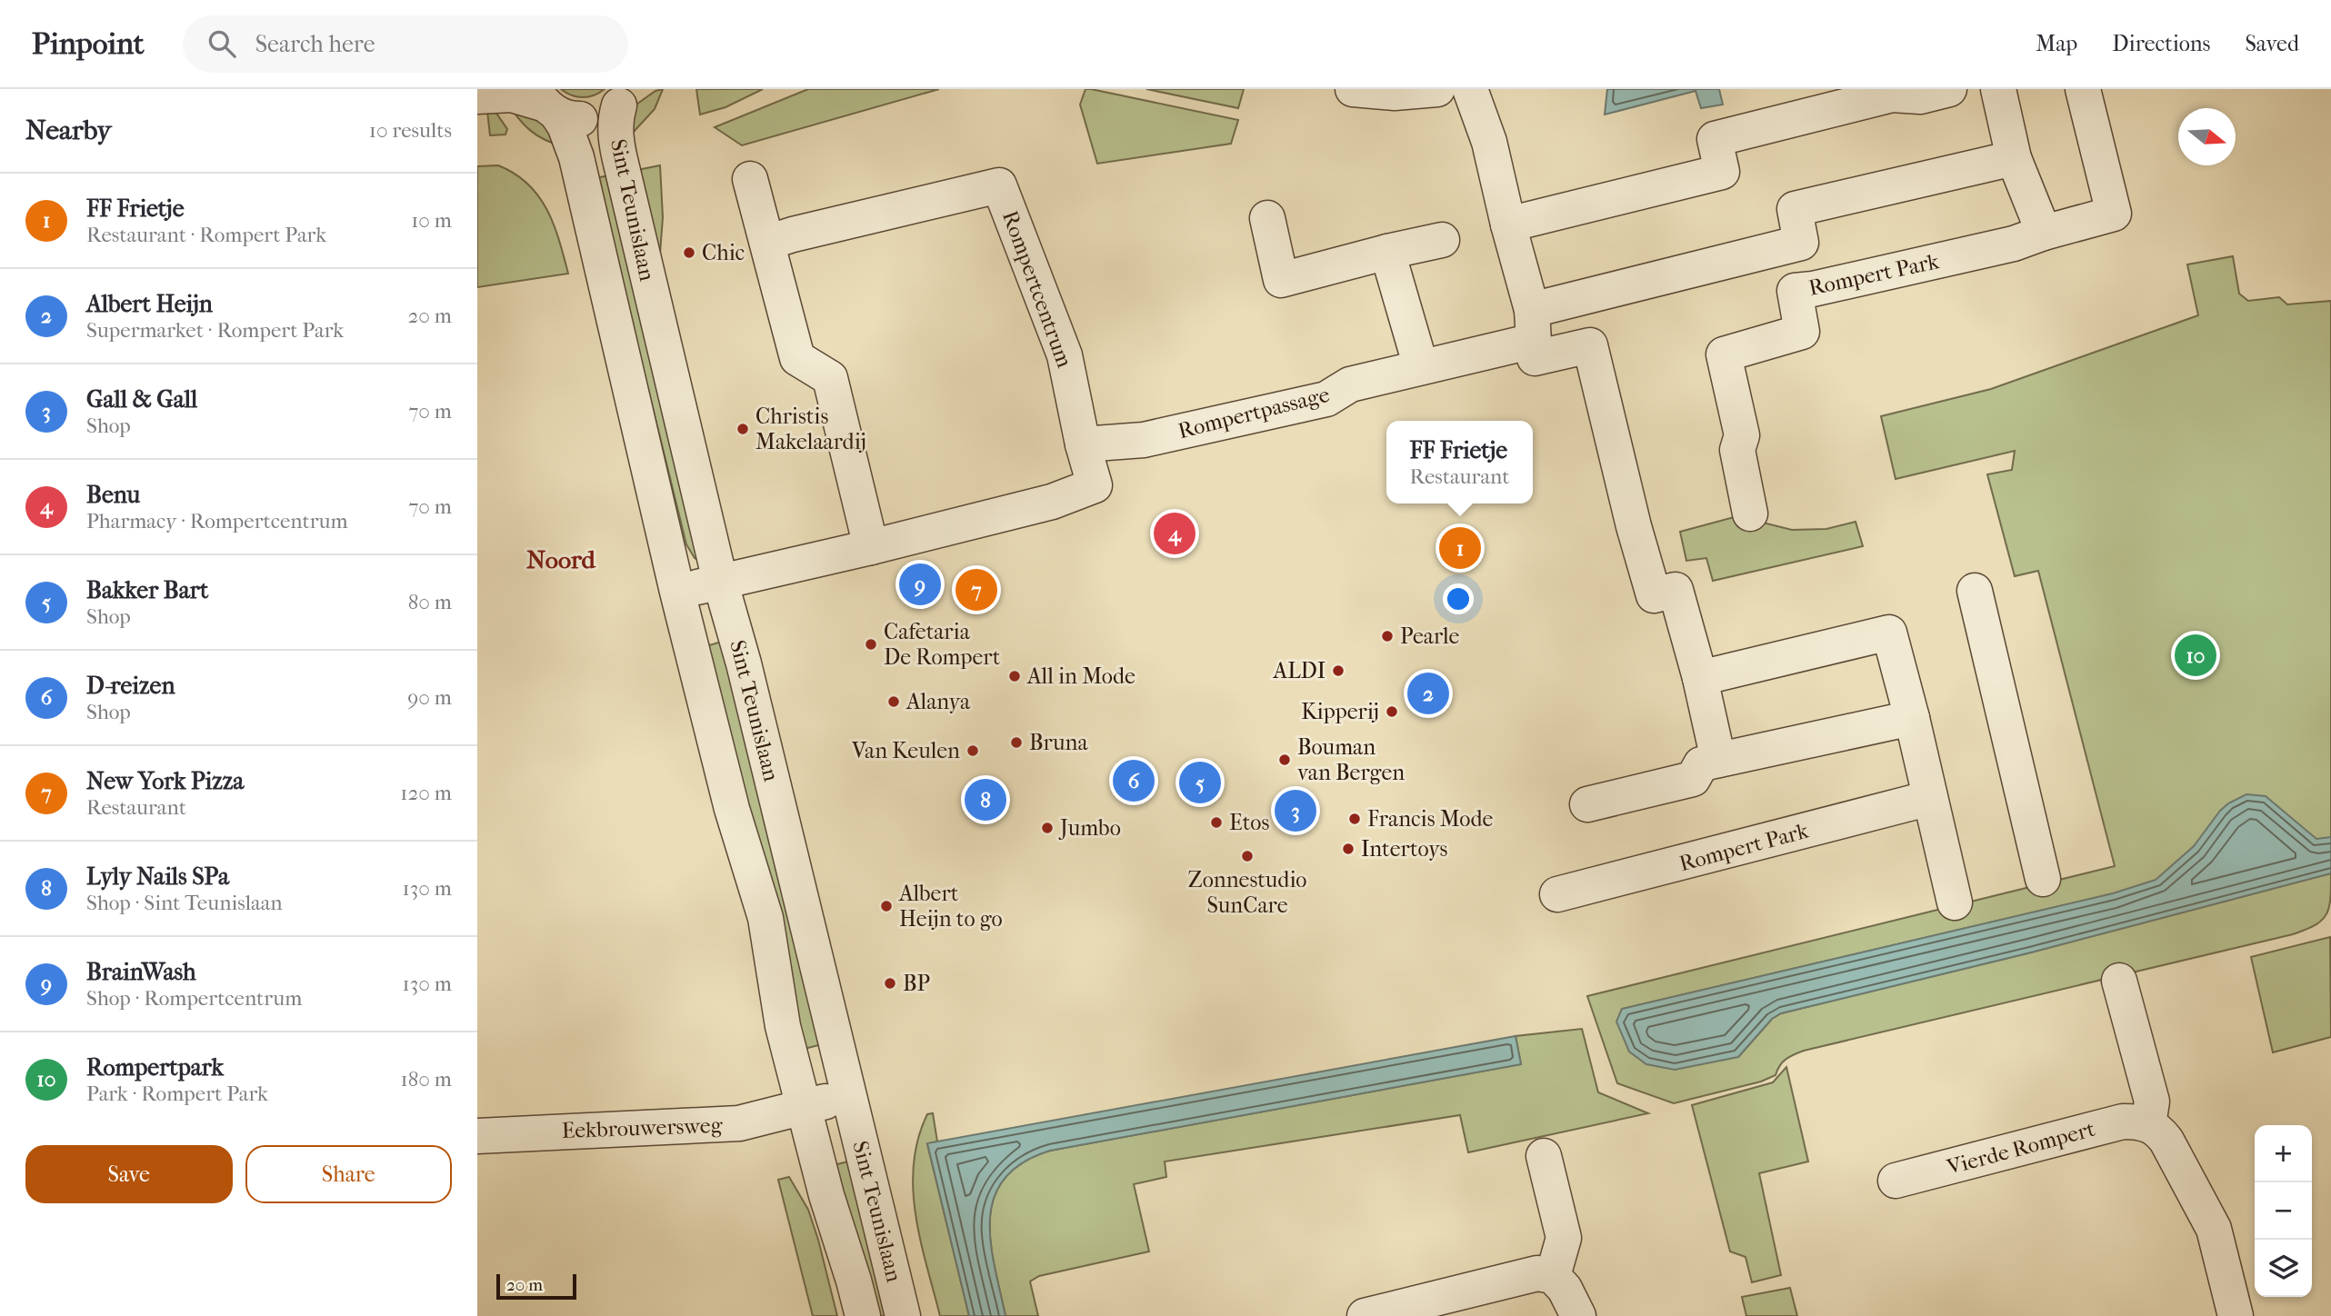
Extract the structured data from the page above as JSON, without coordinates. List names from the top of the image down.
{
  "streets": {
    "street": [
      "Sint Teunislaan",
      "Rompert Park",
      "Rompertcentrum",
      "Rompertpassage",
      "Eekbrouwersweg",
      "Vierde Rompert"
    ]
  },
  "crossings": [
    ["Sint Teunislaan", "Rompertcentrum"],
    ["Sint Teunislaan", "Eekbrouwersweg"],
    ["Rompert Park", "Rompertpassage"],
    ["Rompertcentrum", "Rompertpassage"]
  ],
  "districts": ["Noord"],
  "places": [
    "Chic",
    "Christis Makelaardij",
    "Pearle",
    "Cafetaria De Rompert",
    "ALDI",
    "All in Mode",
    "Alanya",
    "Kipperij",
    "Bruna",
    "Van Keulen",
    "Bouman van Bergen",
    "Francis Mode",
    "Etos",
    "Jumbo",
    "Intertoys",
    "Zonnestudio SunCare",
    "Albert Heijn to go",
    "BP"
  ],
  "scale_bar": "20 m",
  "north": "right",
  "page": {
    "header": "Pinpoint",
    "search": "Search here",
    "nav": ["Map", "Directions", "Saved"],
    "heading": ["Nearby", "10 results"],
    "list": [
      {
        "mark": "1",
        "name": "FF Frietje",
        "note": "Restaurant · Rompert Park",
        "value": "10 m"
      },
      {
        "mark": "2",
        "name": "Albert Heijn",
        "note": "Supermarket · Rompert Park",
        "value": "20 m"
      },
      {
        "mark": "3",
        "name": "Gall & Gall",
        "note": "Shop",
        "value": "70 m"
      },
      {
        "mark": "4",
        "name": "Benu",
        "note": "Pharmacy · Rompertcentrum",
        "value": "70 m"
      },
      {
        "mark": "5",
        "name": "Bakker Bart",
        "note": "Shop",
        "value": "80 m"
      },
      {
        "mark": "6",
        "name": "D-reizen",
        "note": "Shop",
        "value": "90 m"
      },
      {
        "mark": "7",
        "name": "New York Pizza",
        "note": "Restaurant",
        "value": "120 m"
      },
      {
        "mark": "8",
        "name": "Lyly Nails SPa",
        "note": "Shop · Sint Teunislaan",
        "value": "130 m"
      },
      {
        "mark": "9",
        "name": "BrainWash",
        "note": "Shop · Rompertcentrum",
        "value": "130 m"
      },
      {
        "mark": "10",
        "name": "Rompertpark",
        "note": "Park · Rompert Park",
        "value": "180 m"
      }
    ],
    "popup": ["FF Frietje", "Restaurant"],
    "pins": [
      "4",
      "1",
      "9",
      "7",
      "10",
      "2",
      "6",
      "5",
      "8",
      "3"
    ],
    "map_buttons": ["+", "−"],
    "buttons": ["Save", "Share"],
    "scale": "20 m"
  }
}
